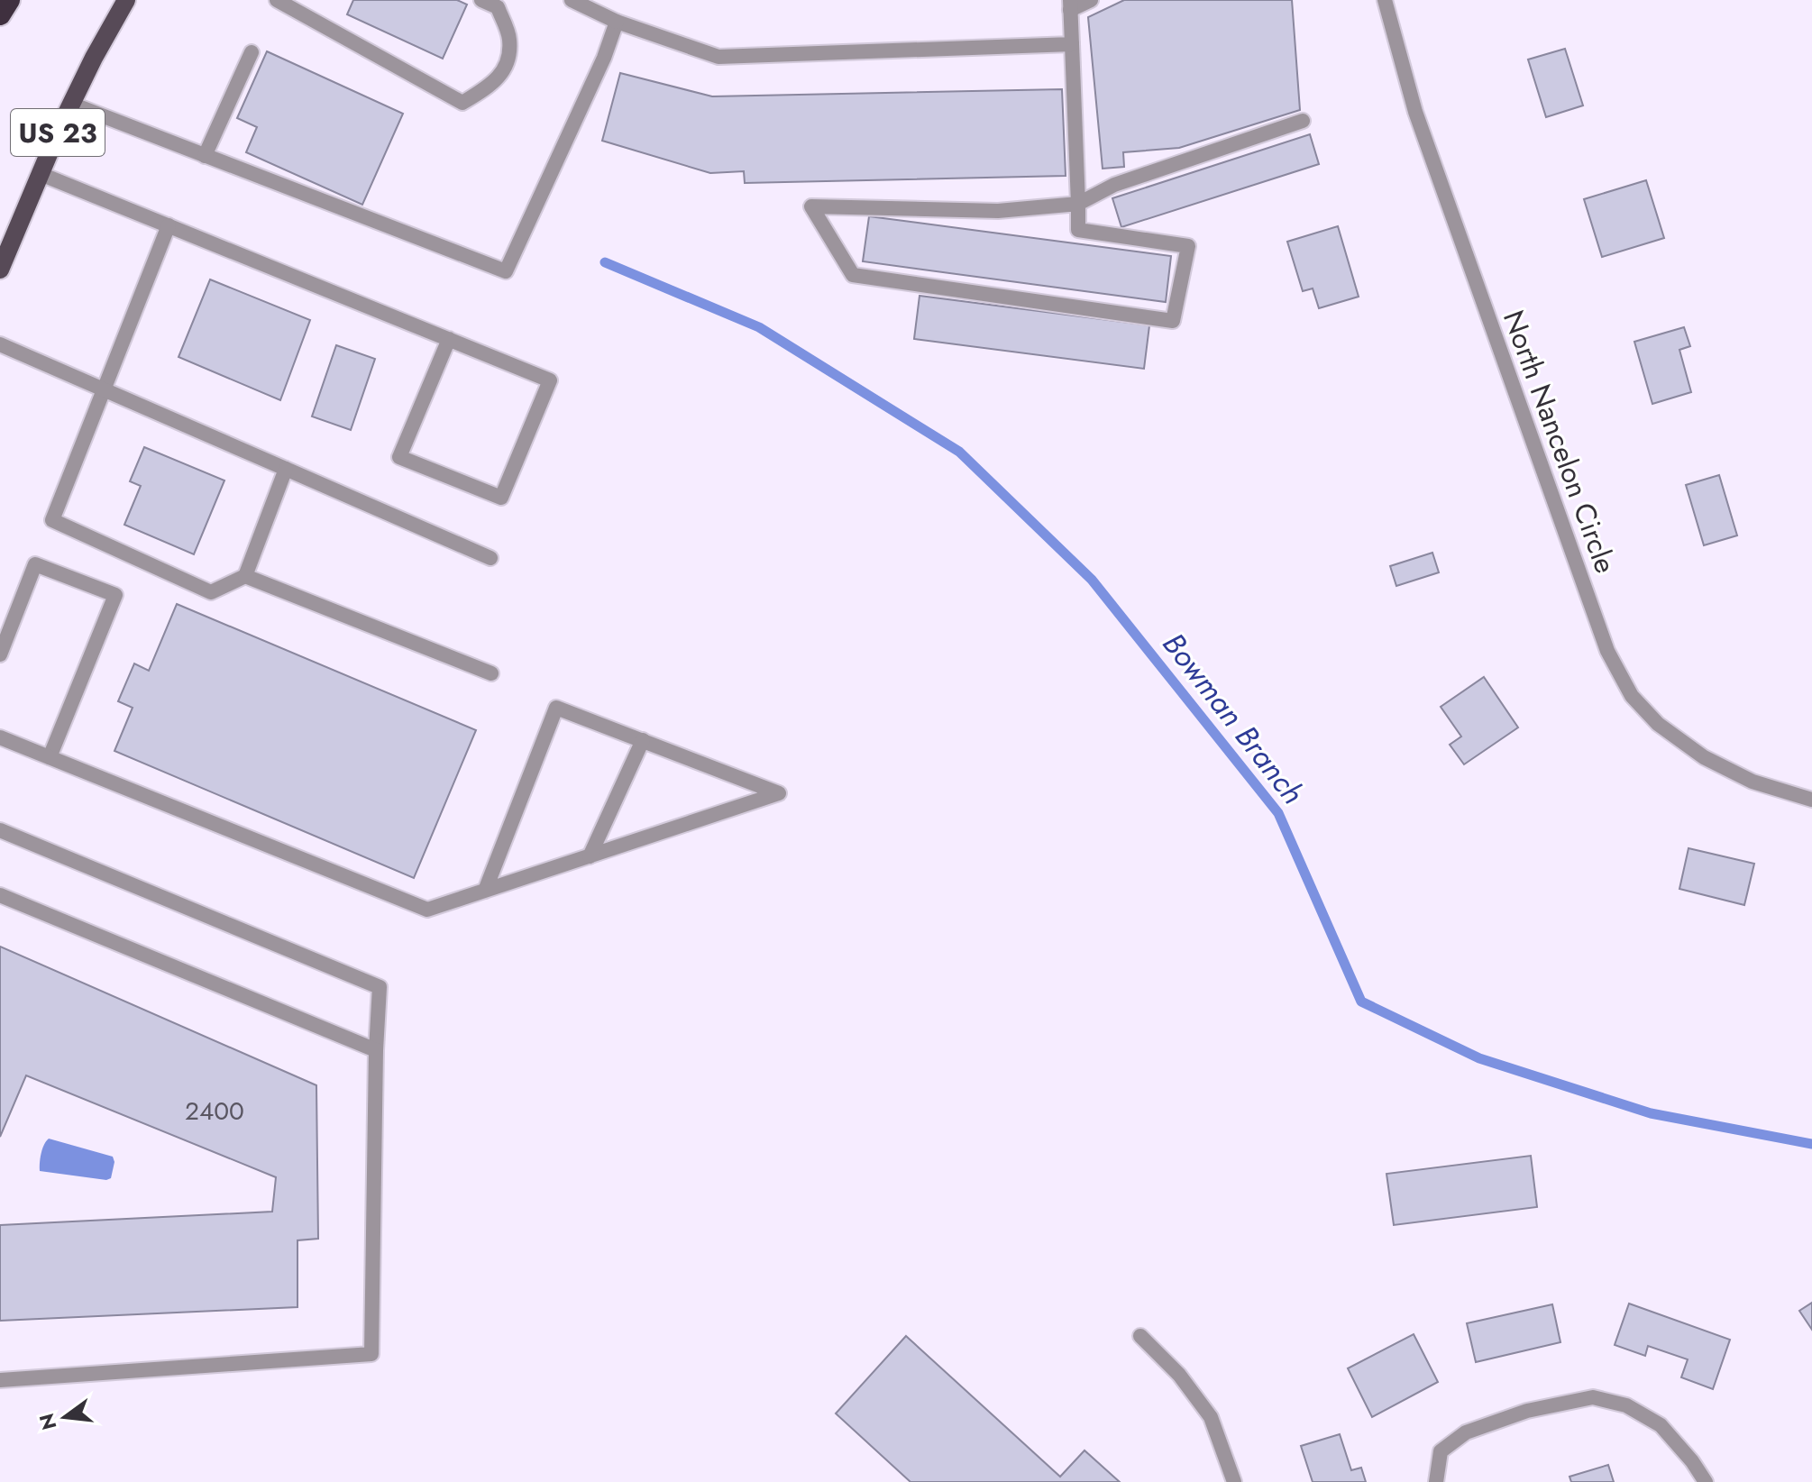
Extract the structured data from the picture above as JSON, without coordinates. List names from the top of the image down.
{
  "streets": {
    "main road": ["US 23"],
    "street": ["North Nancelon Circle"]
  },
  "water": ["Bowman Branch"],
  "house_numbers": ["2400"],
  "north": "left"
}
